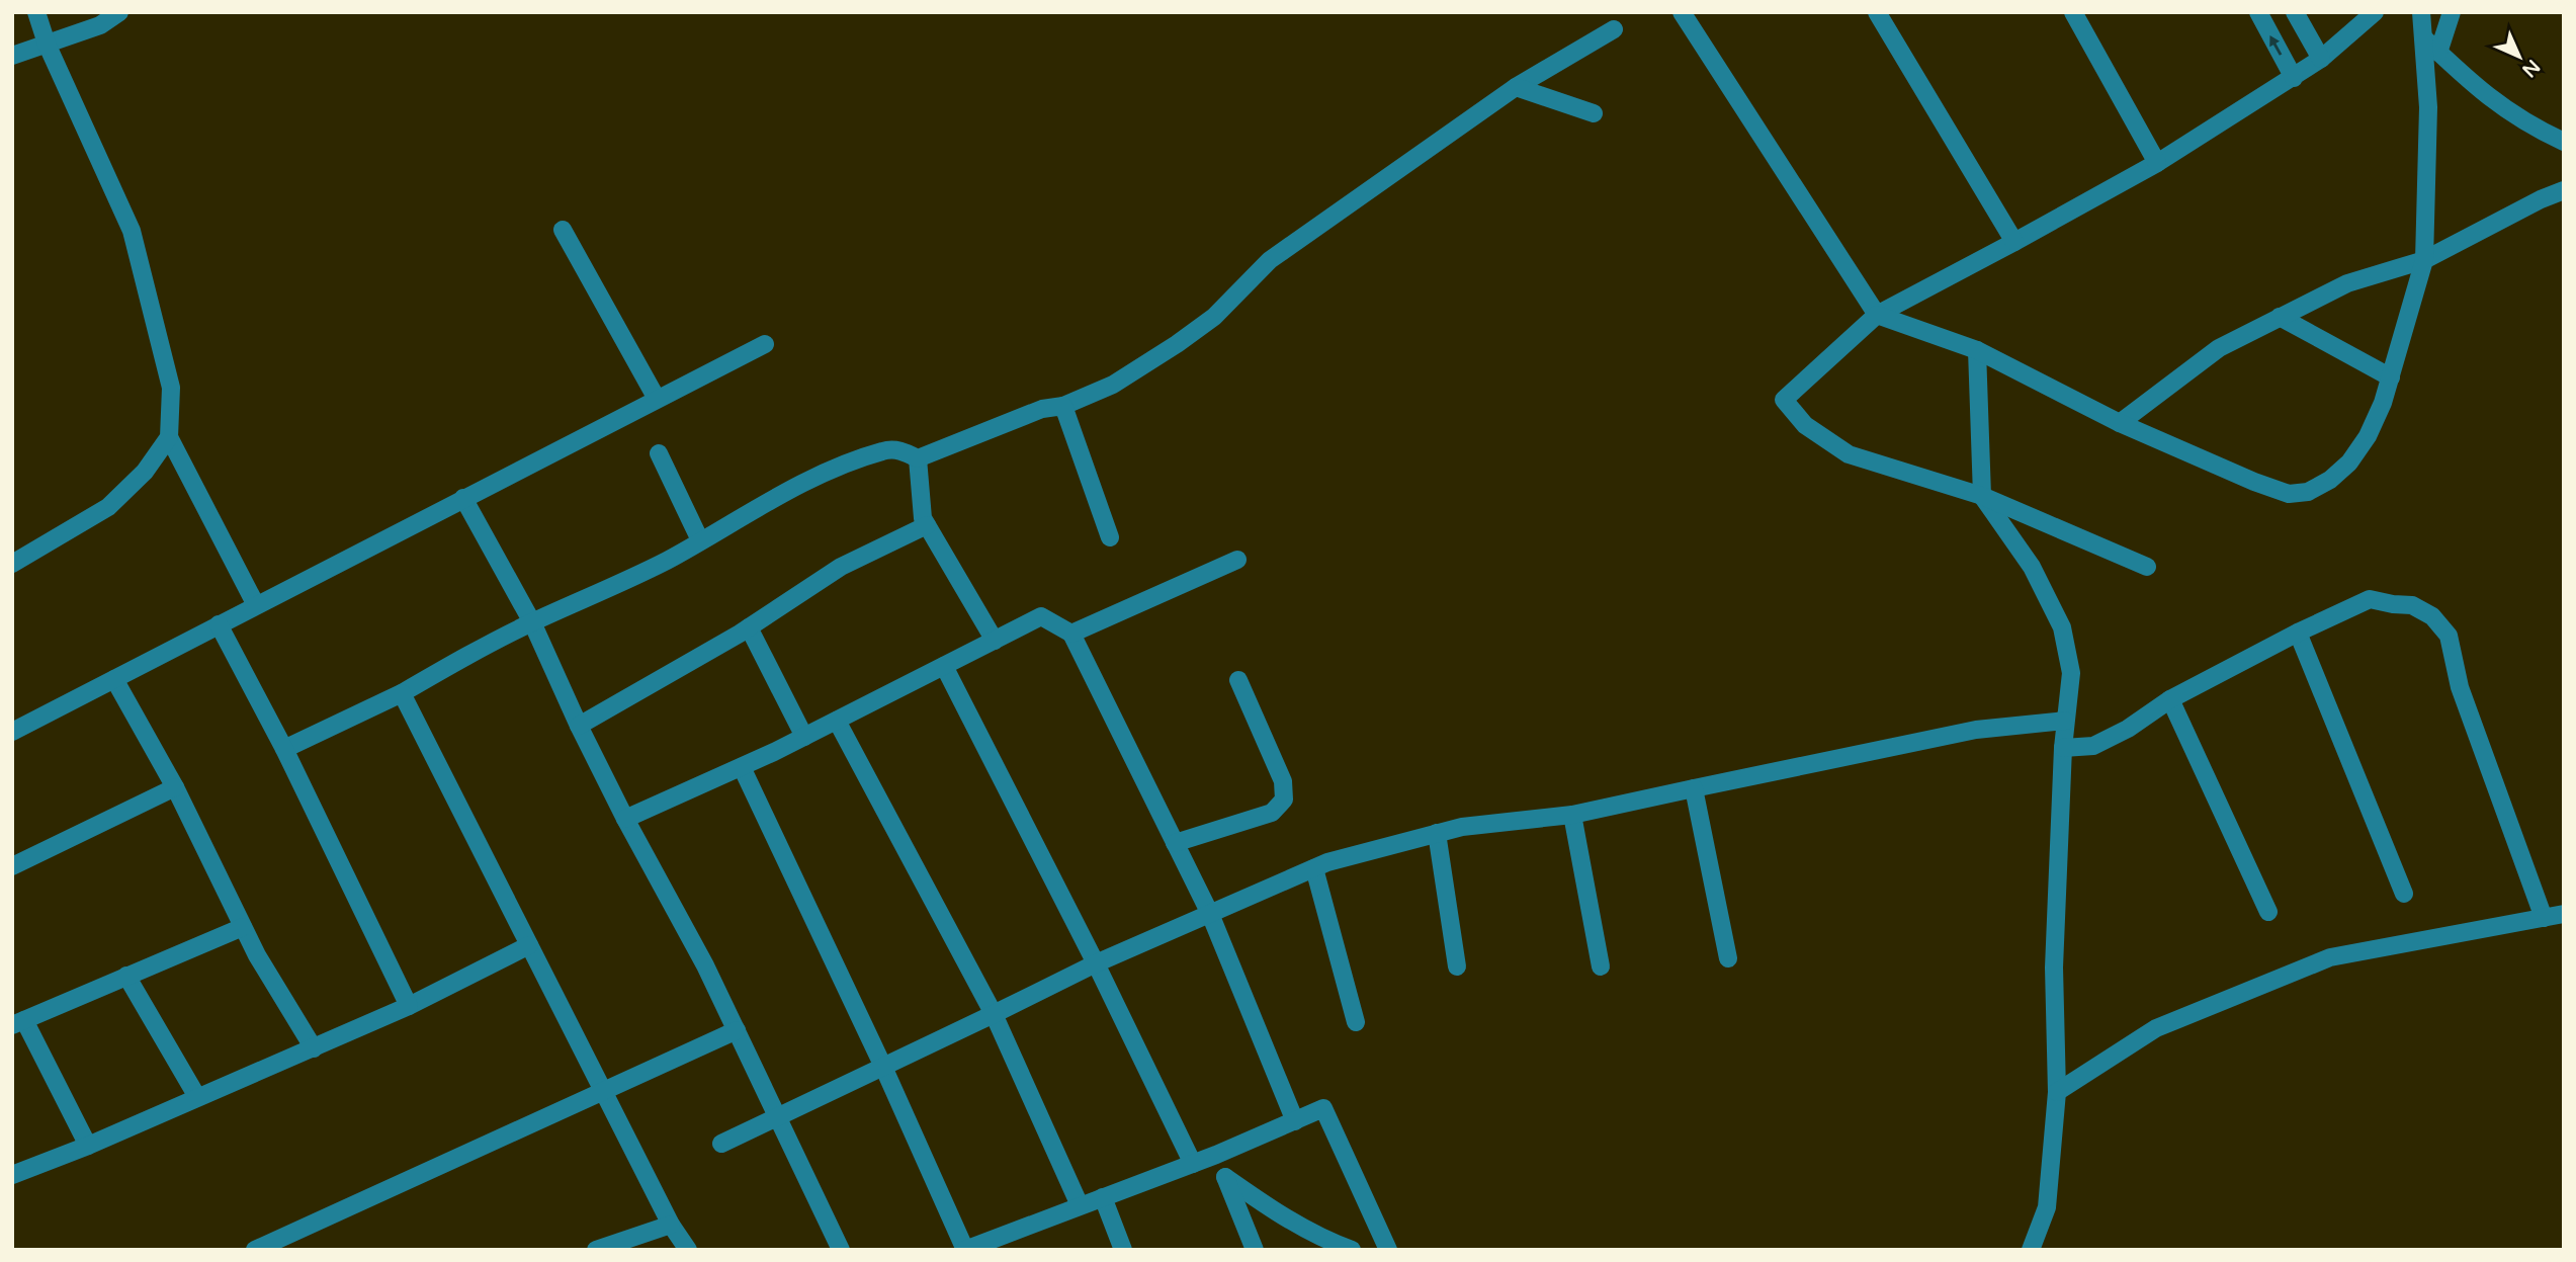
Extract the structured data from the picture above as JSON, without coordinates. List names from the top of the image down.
{
  "north": "bottom right"
}
